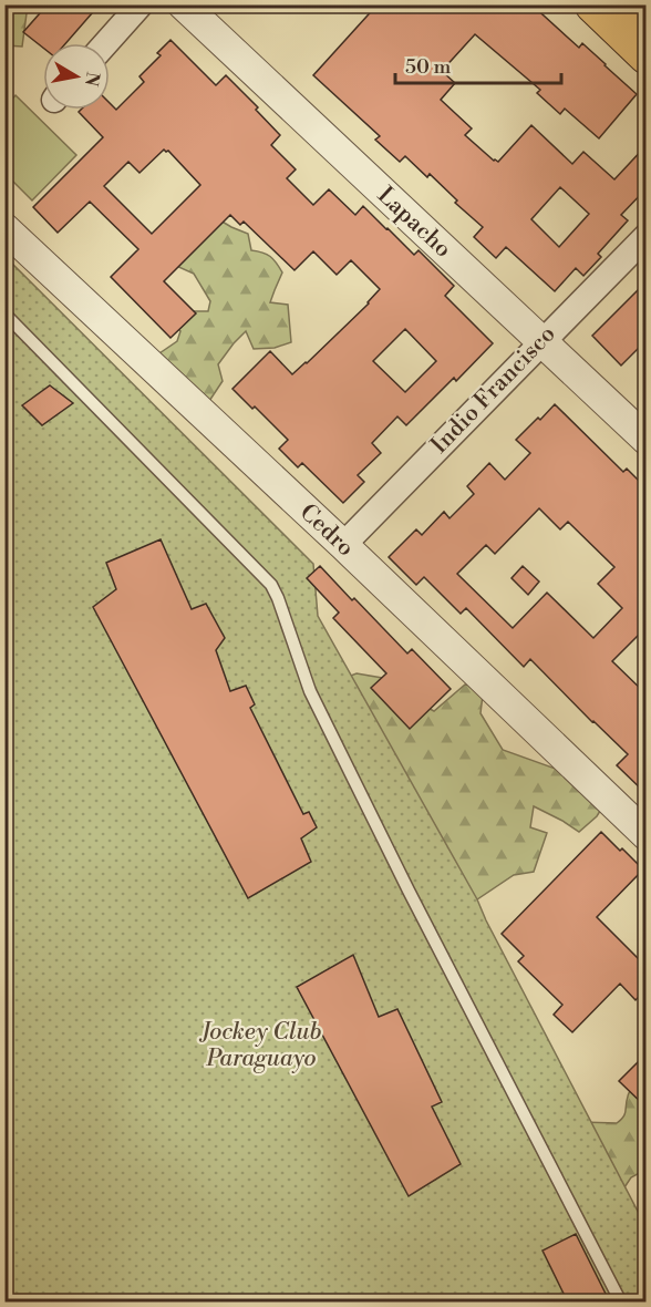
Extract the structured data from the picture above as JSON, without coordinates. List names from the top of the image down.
{
  "streets": {
    "street": ["Lapacho", "Indio Francisco", "Cedro"]
  },
  "crossings": [
    ["Lapacho", "Indio Francisco"],
    ["Indio Francisco", "Cedro"]
  ],
  "parks": ["Jockey Club Paraguayo"],
  "scale_bar": "50 m",
  "north": "right"
}
